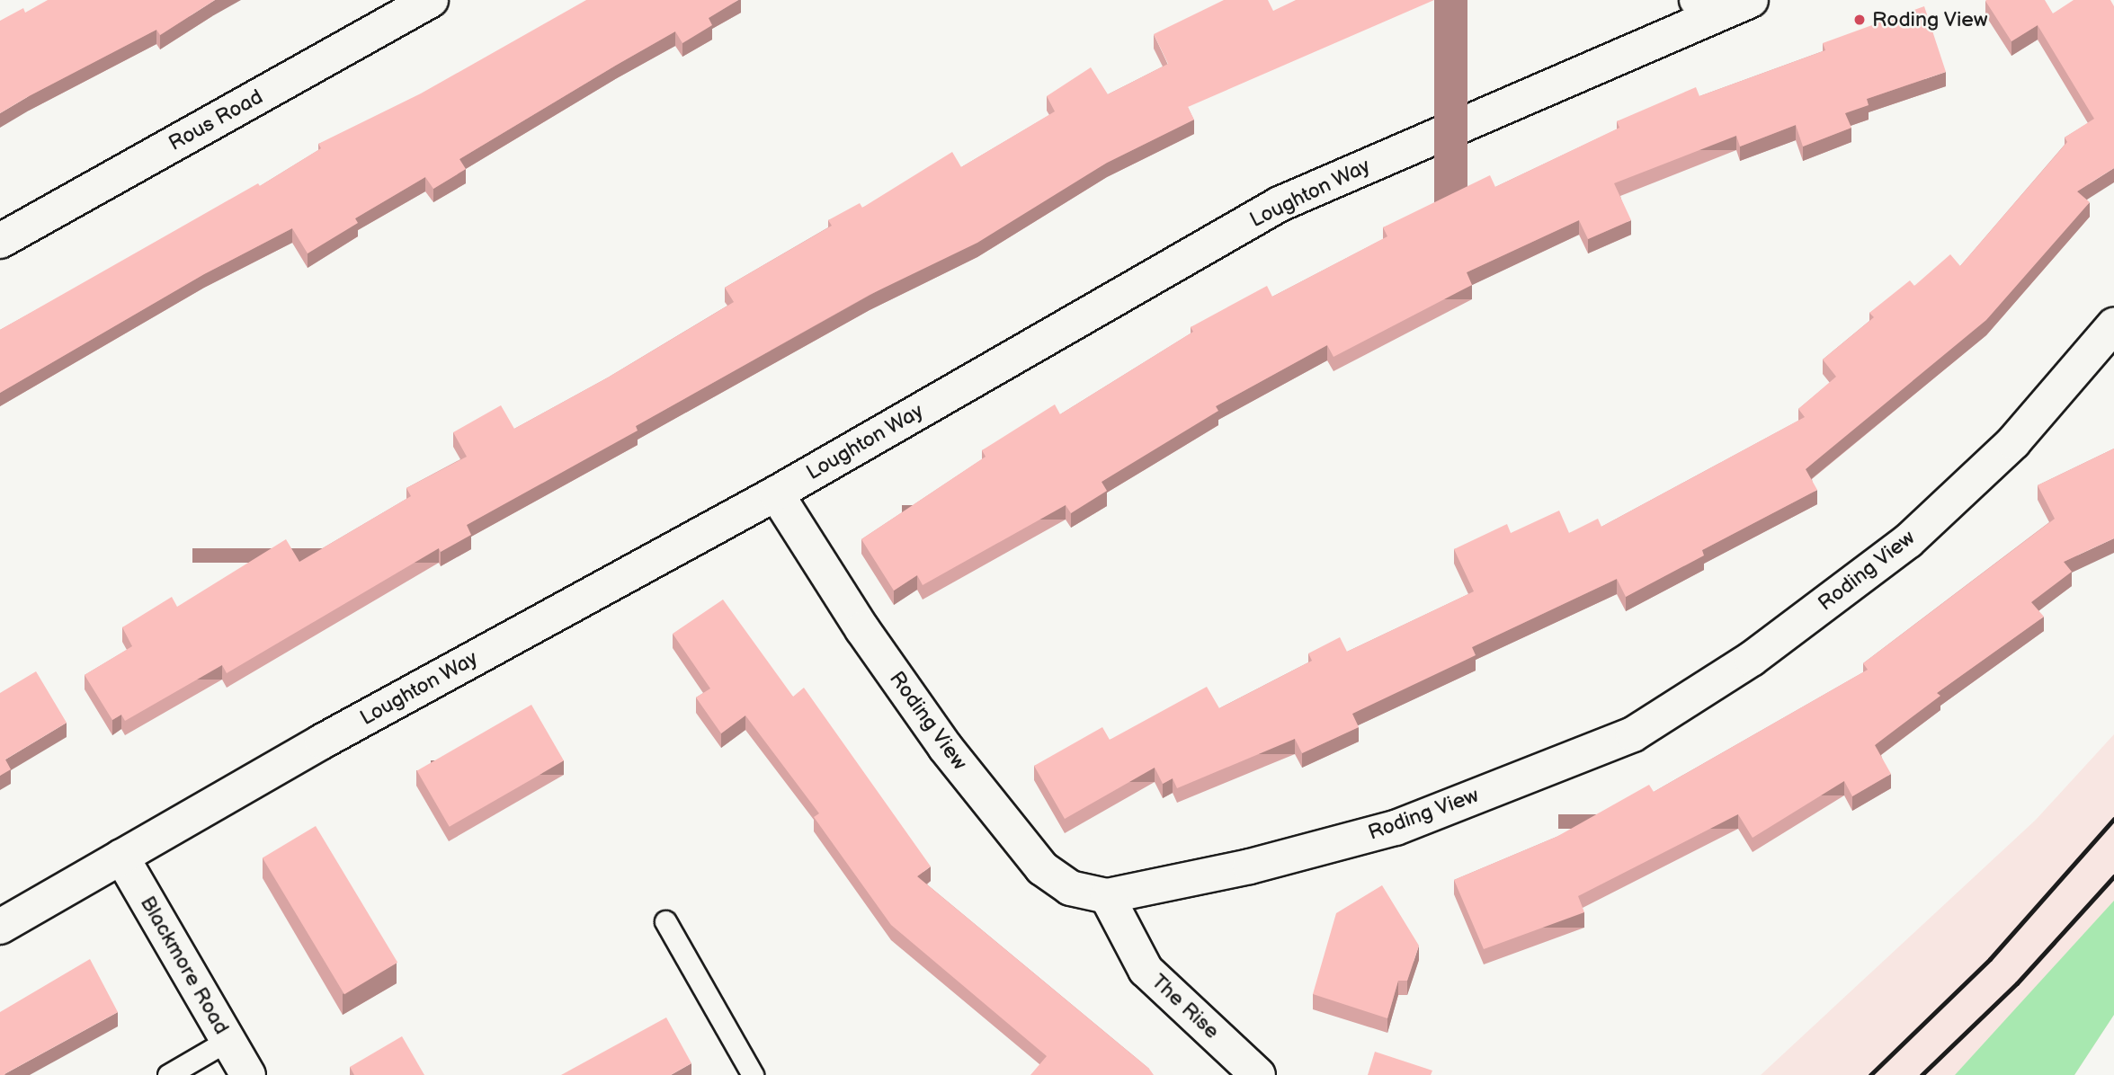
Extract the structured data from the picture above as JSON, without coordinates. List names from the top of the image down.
{
  "streets": {
    "street": [
      "Rous Road",
      "Loughton Way",
      "Roding View",
      "Blackmore Road",
      "The Rise"
    ]
  },
  "crossings": [
    ["Loughton Way", "Roding View"],
    ["Loughton Way", "Blackmore Road"],
    ["Roding View", "The Rise"]
  ],
  "places": ["Roding View"]
}
